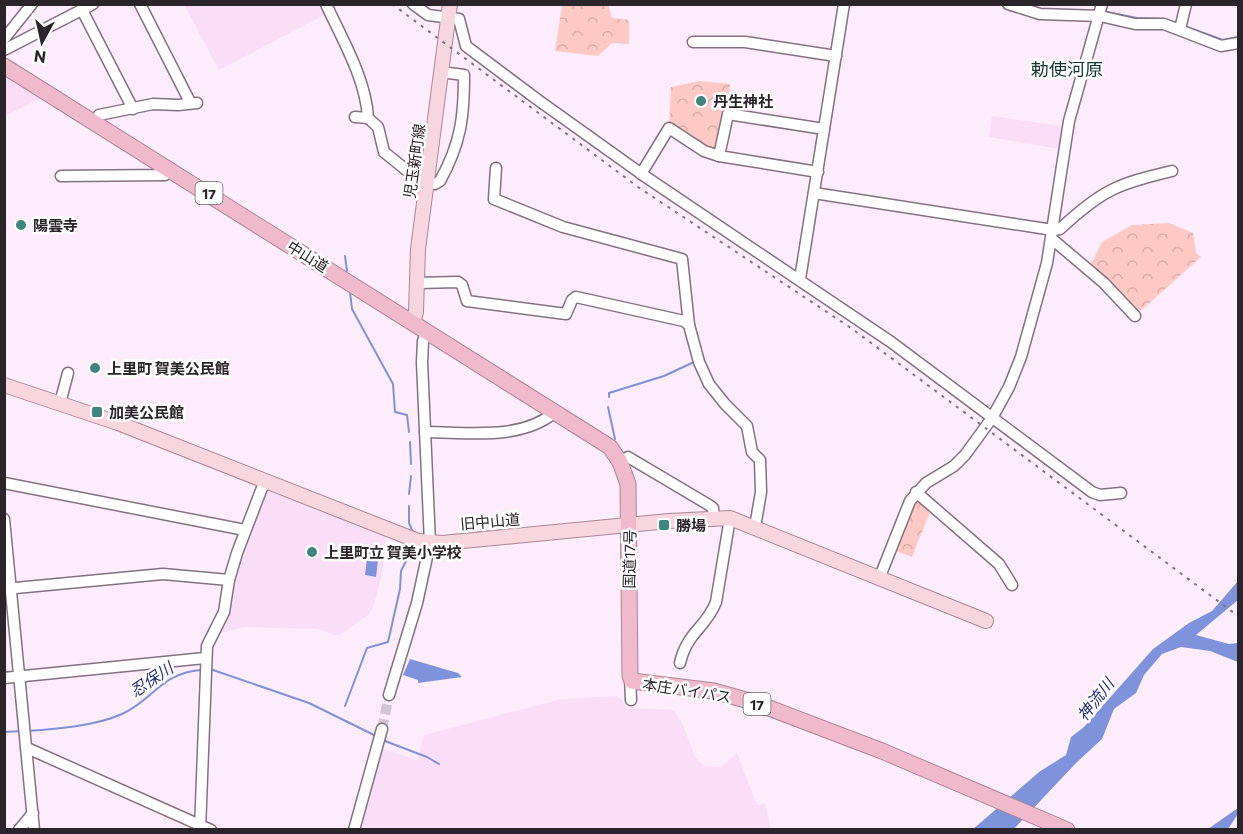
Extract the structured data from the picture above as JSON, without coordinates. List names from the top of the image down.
{
  "streets": {
    "highway": [
      "17",
      "中山道",
      "国道17号",
      "本庄バイパス"
    ],
    "main road": ["児玉新町線", "旧中山道"]
  },
  "crossings": [
    ["児玉新町線", "中山道"],
    ["中山道", "国道17号"],
    ["旧中山道", "国道17号"],
    ["国道17号", "本庄バイパス"]
  ],
  "districts": ["勅使河原"],
  "water": ["忍保川", "神流川"],
  "places": {
    "other": [
      "丹生神社",
      "陽雲寺",
      "上里町 賀美公民館",
      "上里町立 賀美小学校"
    ],
    "transit": ["加美公民館", "勝場"]
  },
  "north": "bottom"
}
